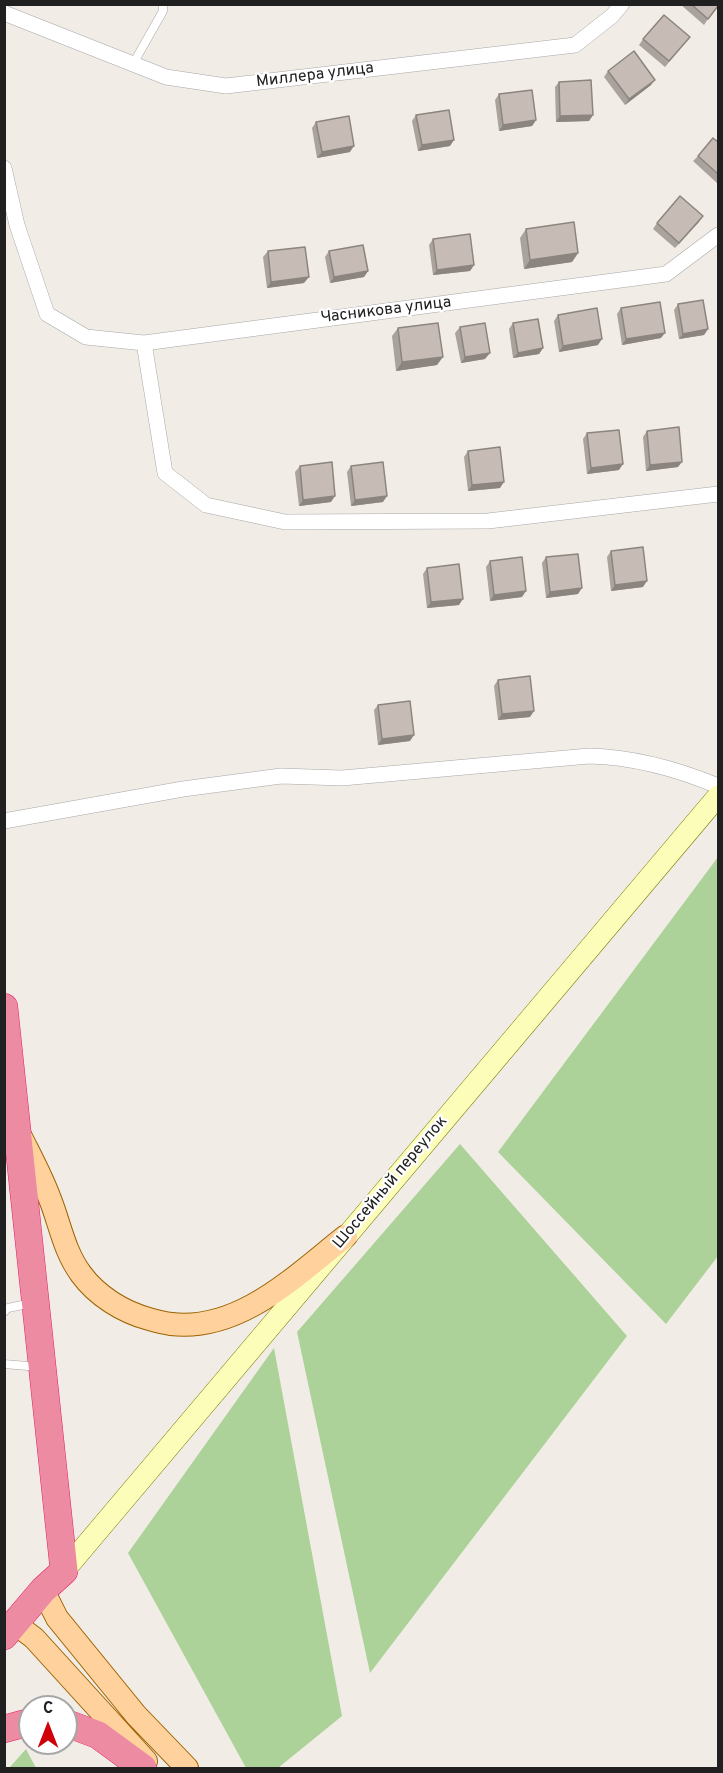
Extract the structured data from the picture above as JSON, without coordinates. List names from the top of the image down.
{
  "streets": {
    "main road": ["Шоссейный переулок"],
    "street": ["Миллера улица", "Часникова улица"]
  },
  "north": "top"
}
